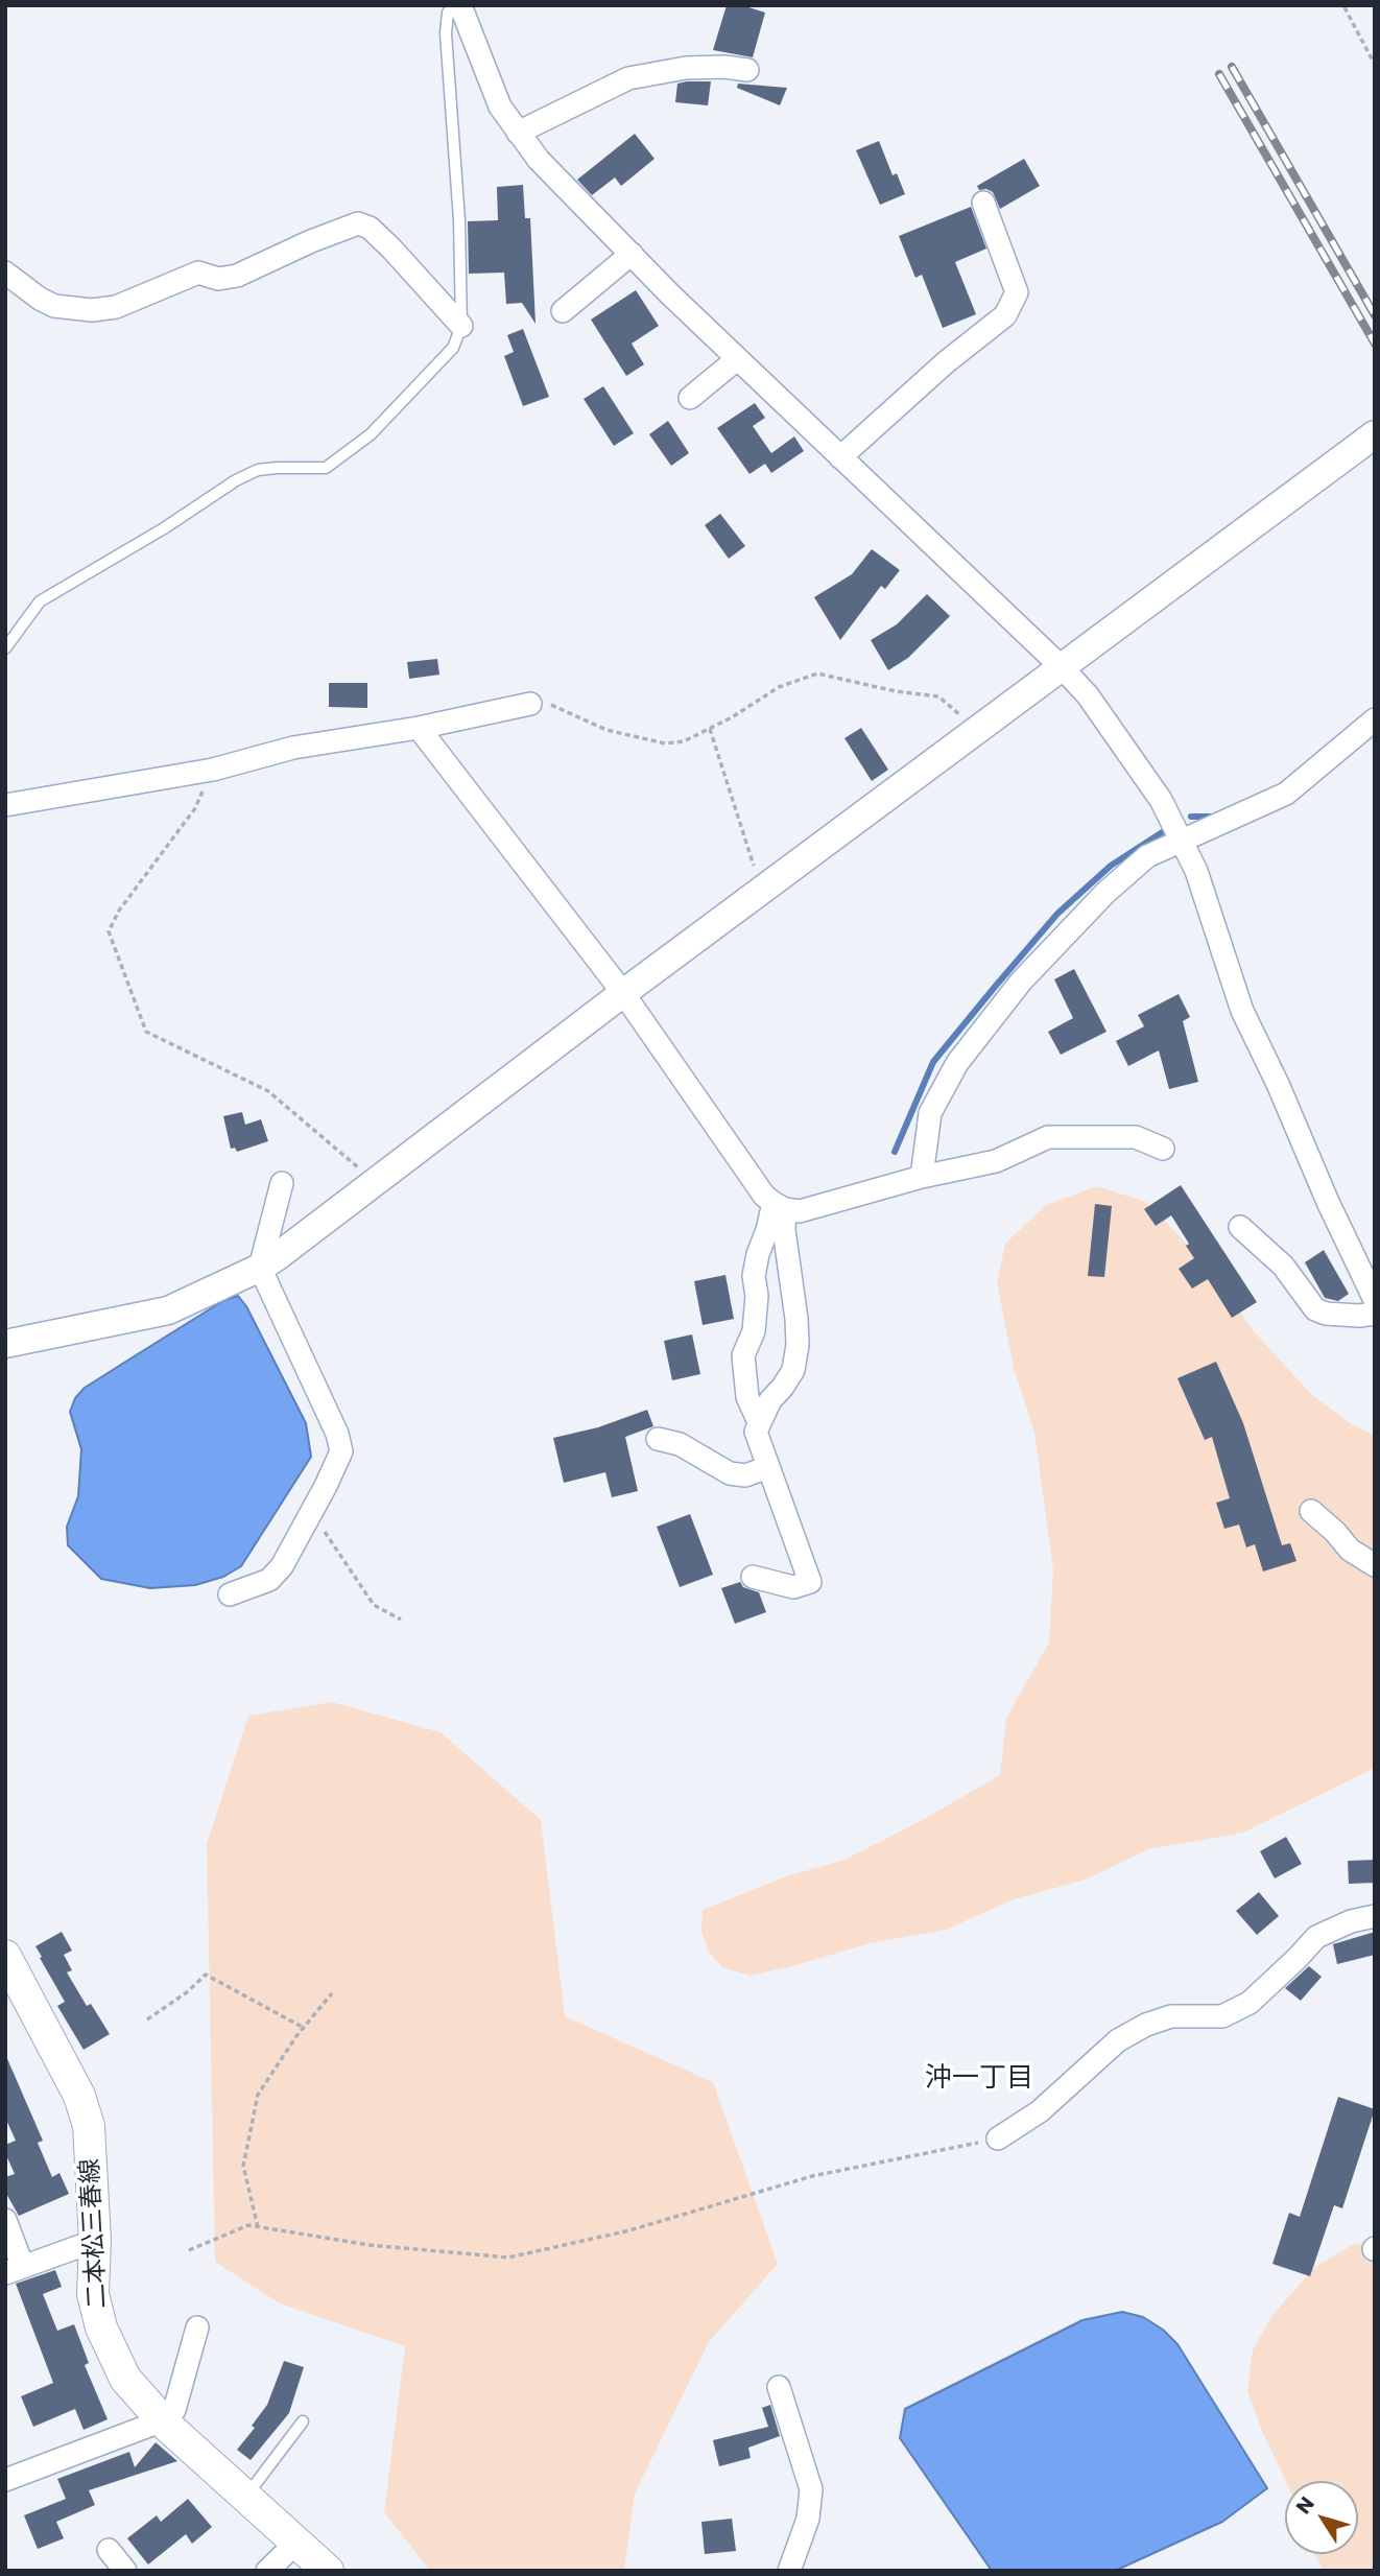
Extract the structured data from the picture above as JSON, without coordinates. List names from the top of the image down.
{
  "streets": {
    "main road": ["二本松三春線"]
  },
  "districts": ["沖一丁目"],
  "north": "top left"
}
